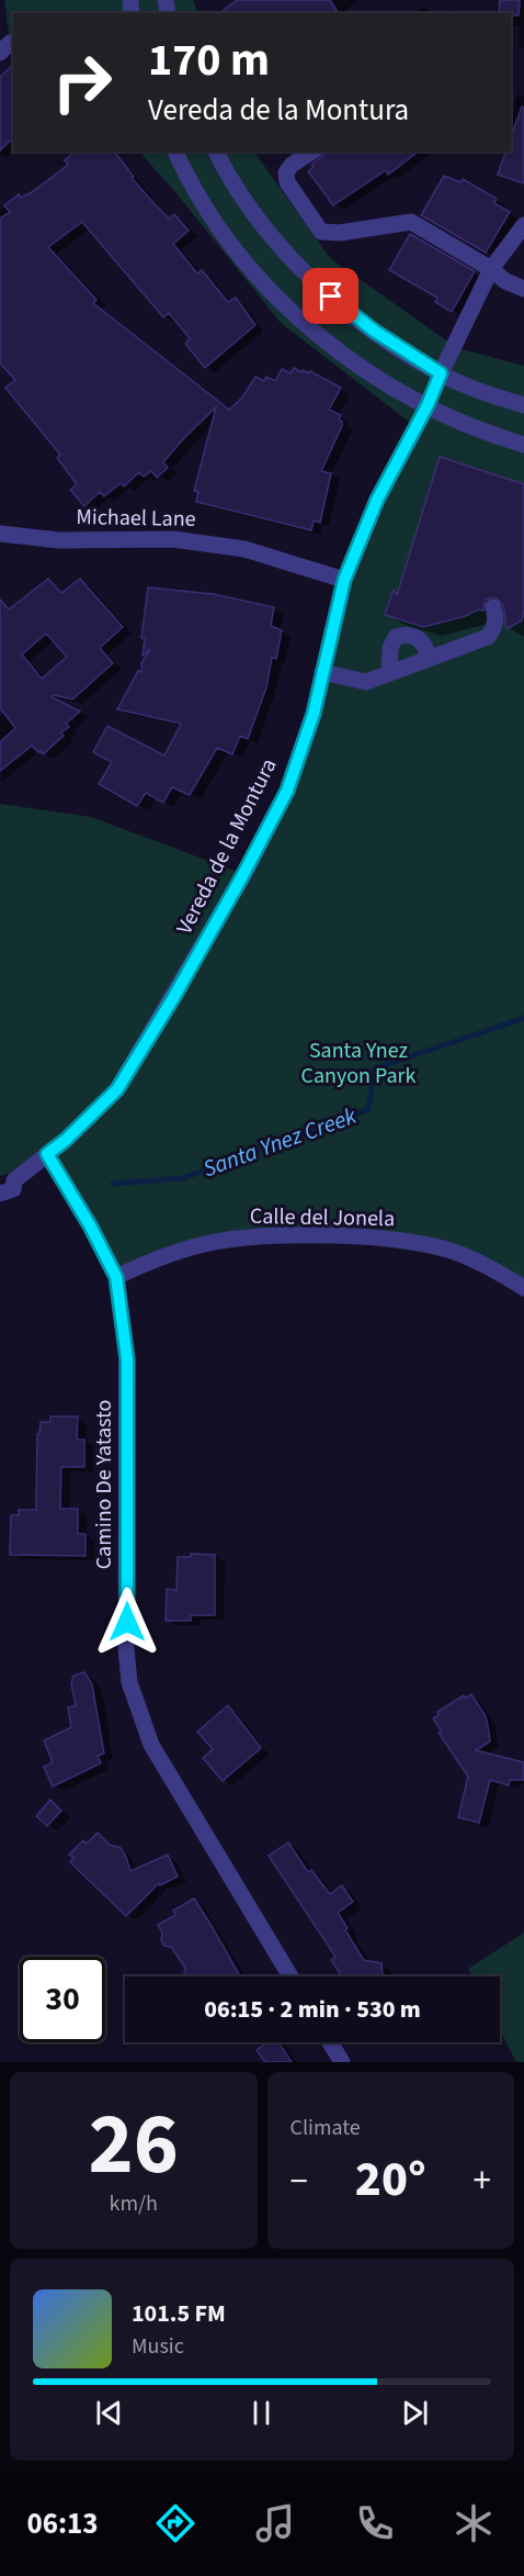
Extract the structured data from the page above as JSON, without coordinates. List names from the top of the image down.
{
  "streets": {
    "street": [
      "Michael Lane",
      "Vereda de la Montura",
      "Calle del Jonela",
      "Camino De Yatasto"
    ]
  },
  "crossings": [
    ["Michael Lane", "Vereda de la Montura"],
    ["Vereda de la Montura", "Camino De Yatasto"],
    ["Calle del Jonela", "Camino De Yatasto"]
  ],
  "water": ["Santa Ynez Creek"],
  "parks": ["Santa Ynez Canyon Park"],
  "page": {
    "turn": ["170 m", "Vereda de la Montura"],
    "limit": "30",
    "trip": "06:15 · 2 min · 530 m",
    "tile": [
      ["26", "km/h"],
      "Climate"
    ],
    "heat": ["−", "20°", "+"],
    "song": ["101.5 FM", "Music"],
    "tabs": "06:13"
  }
}
